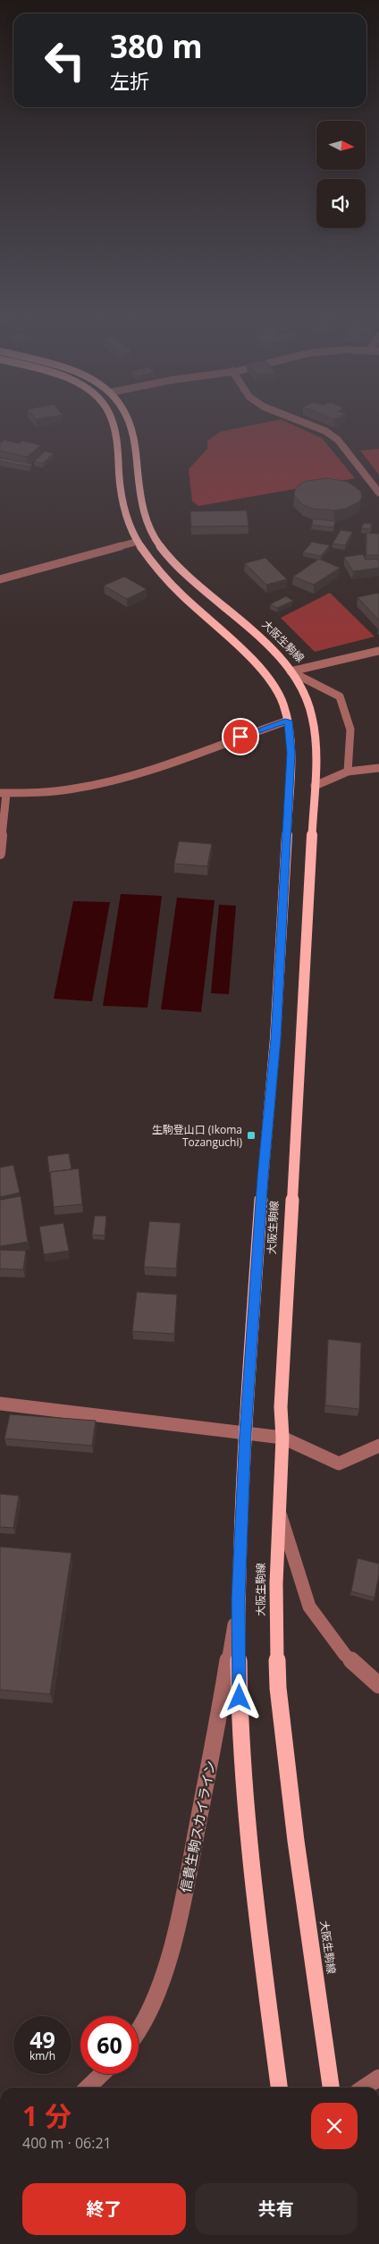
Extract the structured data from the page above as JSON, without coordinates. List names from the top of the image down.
{
  "streets": {
    "main road": ["大阪生駒線"],
    "street": ["信貴生駒スカイライン"]
  },
  "crossings": [
    ["大阪生駒線", "信貴生駒スカイライン"]
  ],
  "places": {
    "transit": ["生駒登山口 (Ikoma Tozanguchi)"]
  },
  "north": "right",
  "page": {
    "turn": ["380 m", "左折"],
    "speed": "49 km/h",
    "limit": "60",
    "heading": ["1 分", "400 m · 06:21"],
    "buttons": ["終了", "共有"]
  }
}
